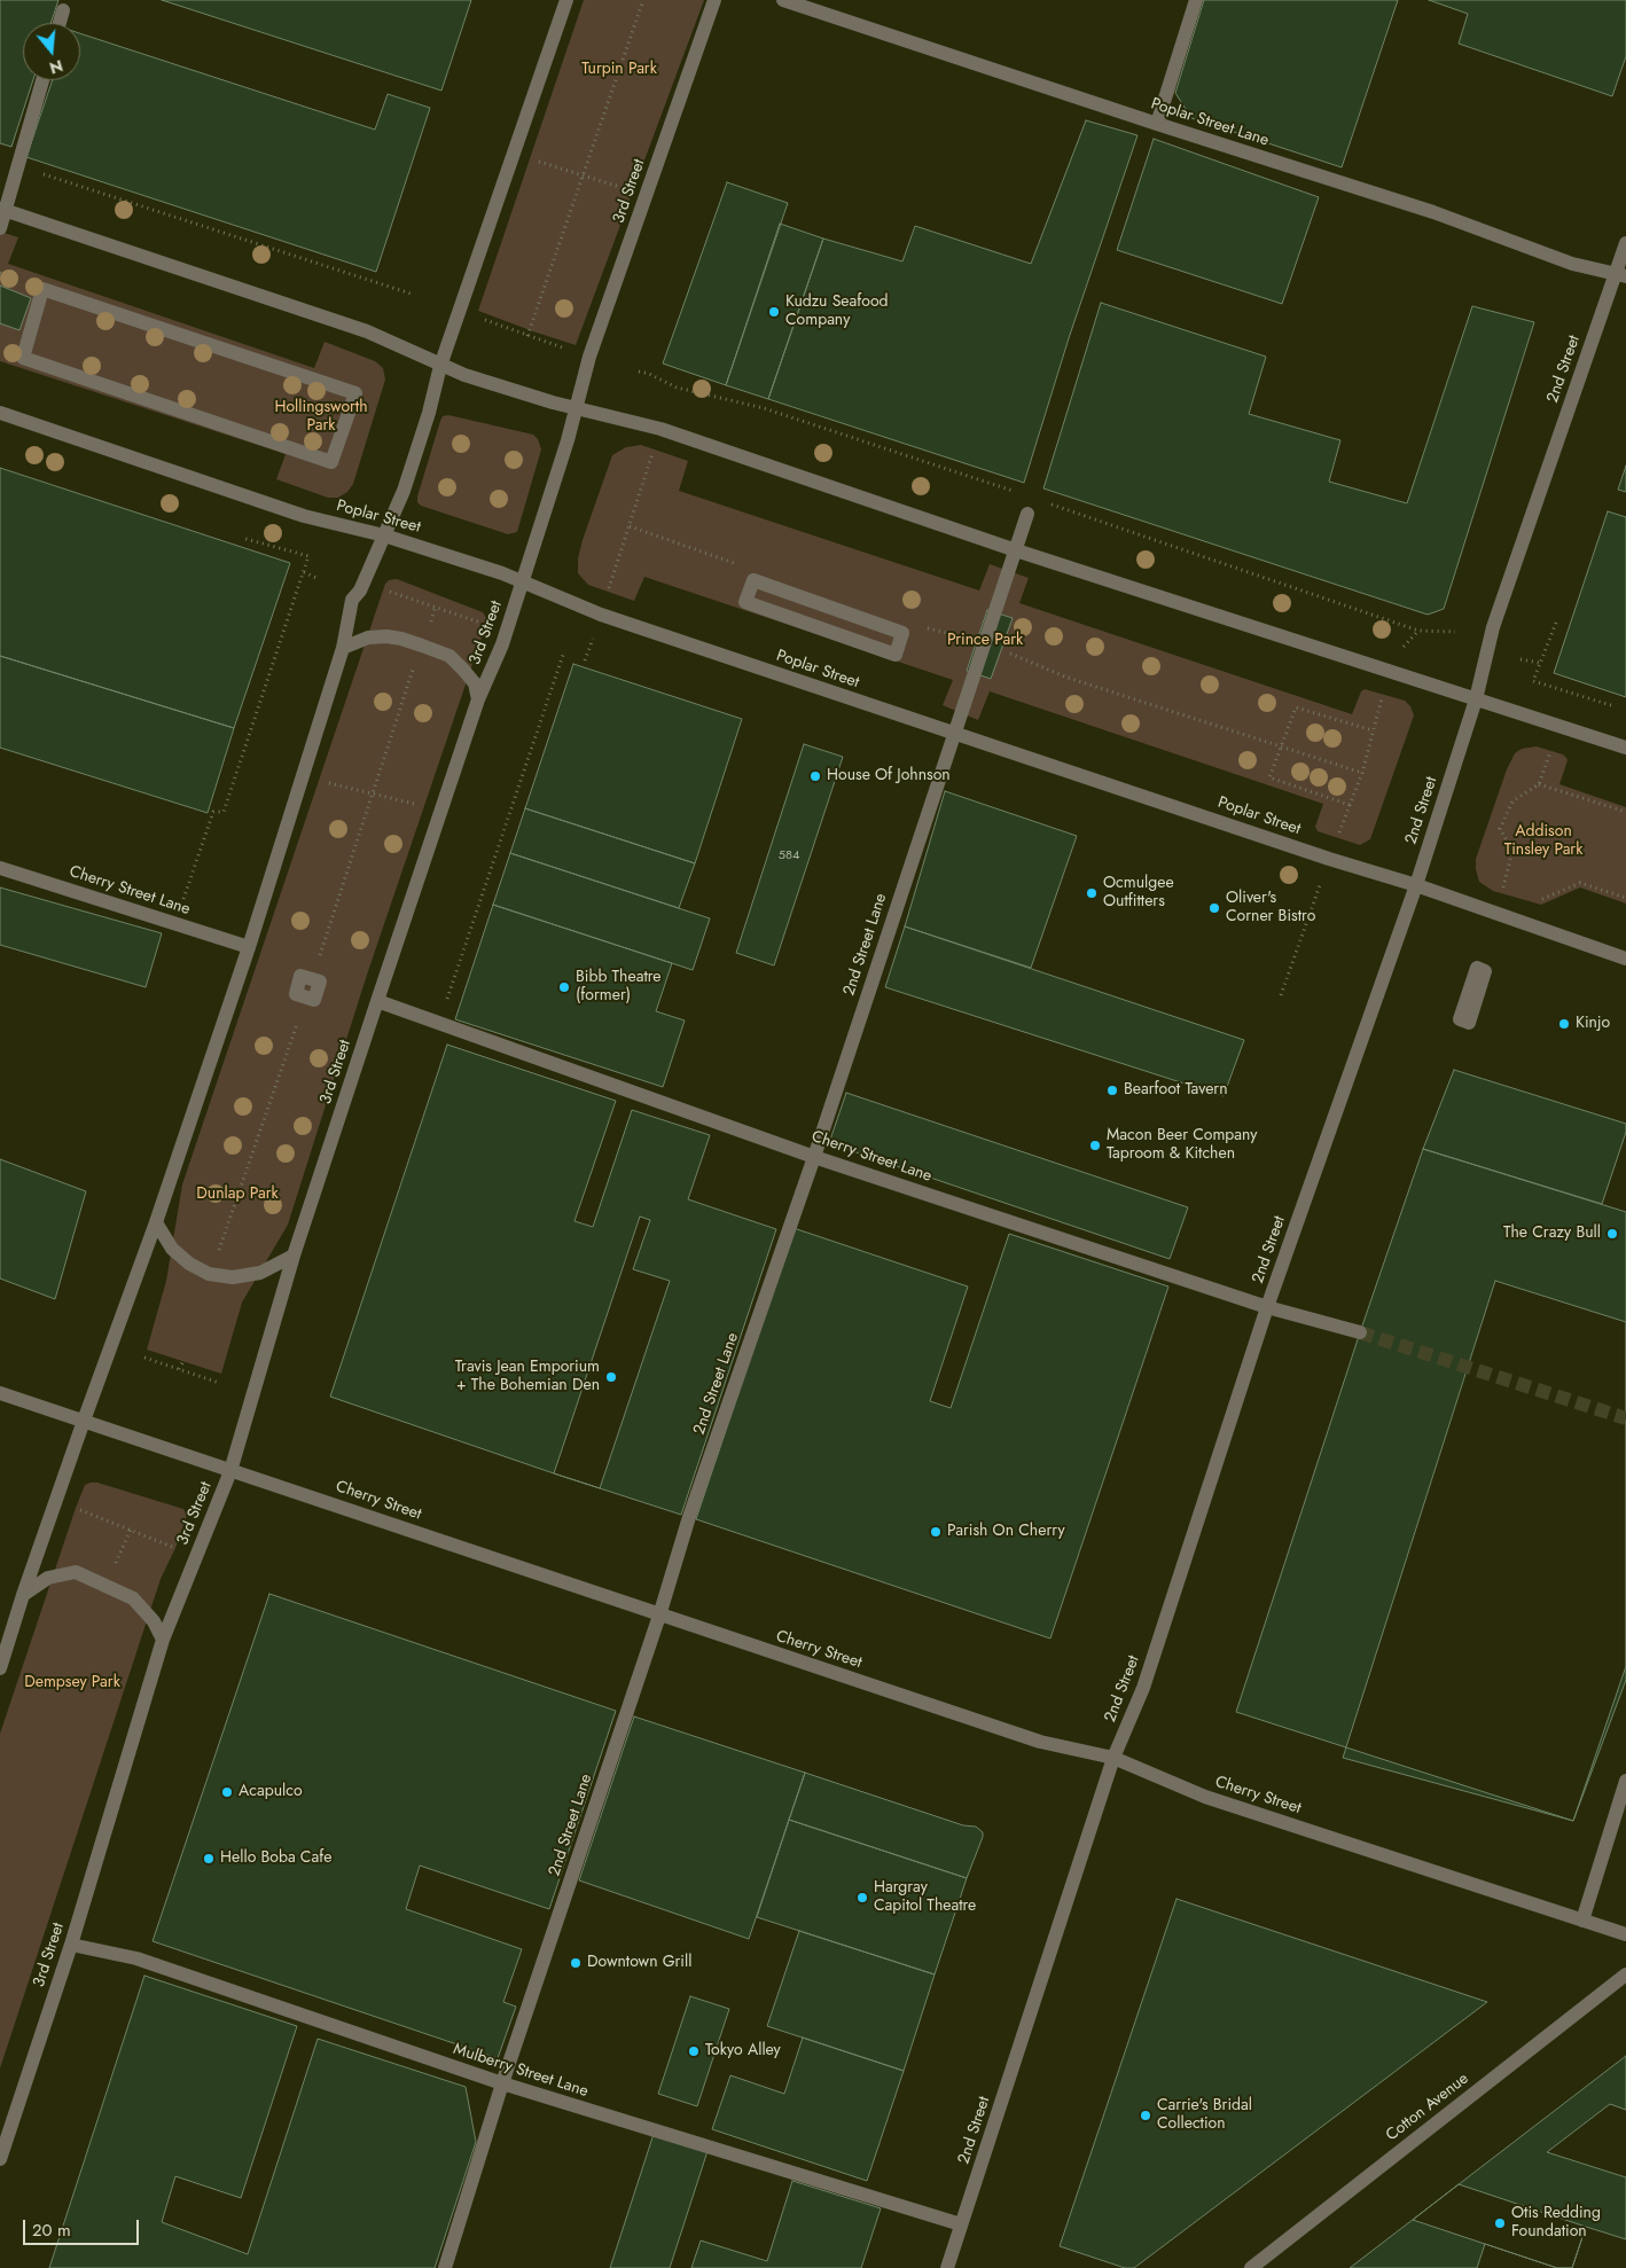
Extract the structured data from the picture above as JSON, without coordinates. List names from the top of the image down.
{
  "streets": {
    "street": [
      "Poplar Street Lane",
      "3rd Street",
      "2nd Street",
      "Poplar Street",
      "Cherry Street Lane",
      "2nd Street Lane",
      "Cherry Street",
      "Mulberry Street Lane",
      "Cotton Avenue"
    ]
  },
  "crossings": [
    ["Poplar Street Lane", "2nd Street"],
    ["3rd Street", "Poplar Street"],
    ["3rd Street", "Cherry Street Lane"],
    ["3rd Street", "Cherry Street"],
    ["3rd Street", "Mulberry Street Lane"],
    ["2nd Street", "Poplar Street"],
    ["2nd Street", "Cherry Street Lane"],
    ["2nd Street", "Cherry Street"],
    ["2nd Street", "Mulberry Street Lane"],
    ["Poplar Street", "2nd Street Lane"],
    ["Cherry Street Lane", "2nd Street Lane"],
    ["2nd Street Lane", "Cherry Street"],
    ["2nd Street Lane", "Mulberry Street Lane"]
  ],
  "parks": [
    "Turpin Park",
    "Hollingsworth Park",
    "Prince Park",
    "Addison Tinsley Park",
    "Dunlap Park",
    "Dempsey Park"
  ],
  "places": [
    "Kudzu Seafood Company",
    "House Of Johnson",
    "Ocmulgee Outfitters",
    "Oliver's Corner Bistro",
    "Bibb Theatre (former)",
    "Kinjo",
    "Bearfoot Tavern",
    "Macon Beer Company Taproom & Kitchen",
    "The Crazy Bull",
    "Travis Jean Emporium + The Bohemian Den",
    "Parish On Cherry",
    "Acapulco",
    "Hello Boba Cafe",
    "Hargray Capitol Theatre",
    "Downtown Grill",
    "Tokyo Alley",
    "Carrie's Bridal Collection",
    "Otis Redding Foundation"
  ],
  "house_numbers": ["584"],
  "scale_bar": "20 m",
  "north": "bottom"
}
